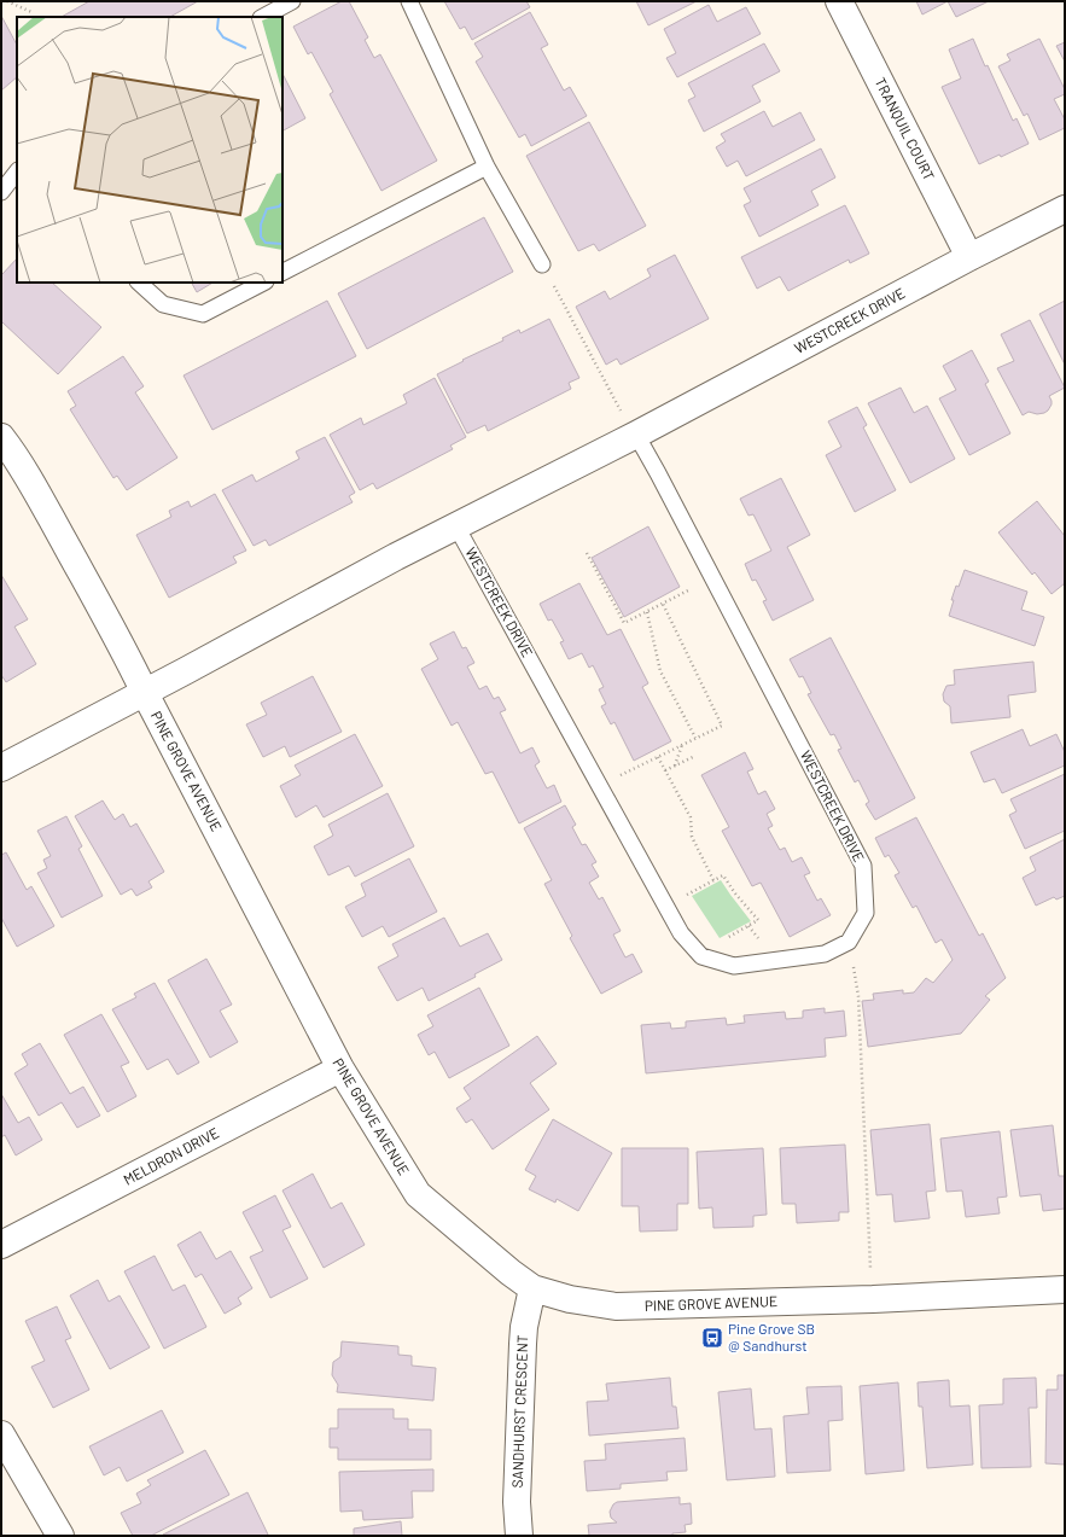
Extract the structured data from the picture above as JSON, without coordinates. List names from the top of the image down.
{
  "streets": {
    "street": [
      "TRANQUIL COURT",
      "WESTCREEK DRIVE",
      "PINE GROVE AVENUE",
      "MELDRON DRIVE",
      "SANDHURST CRESCENT"
    ]
  },
  "crossings": [
    ["TRANQUIL COURT", "WESTCREEK DRIVE"],
    ["WESTCREEK DRIVE", "PINE GROVE AVENUE"],
    ["PINE GROVE AVENUE", "MELDRON DRIVE"],
    ["PINE GROVE AVENUE", "SANDHURST CRESCENT"]
  ],
  "places": {
    "bus stop": ["Pine Grove SB @ Sandhurst"]
  }
}
